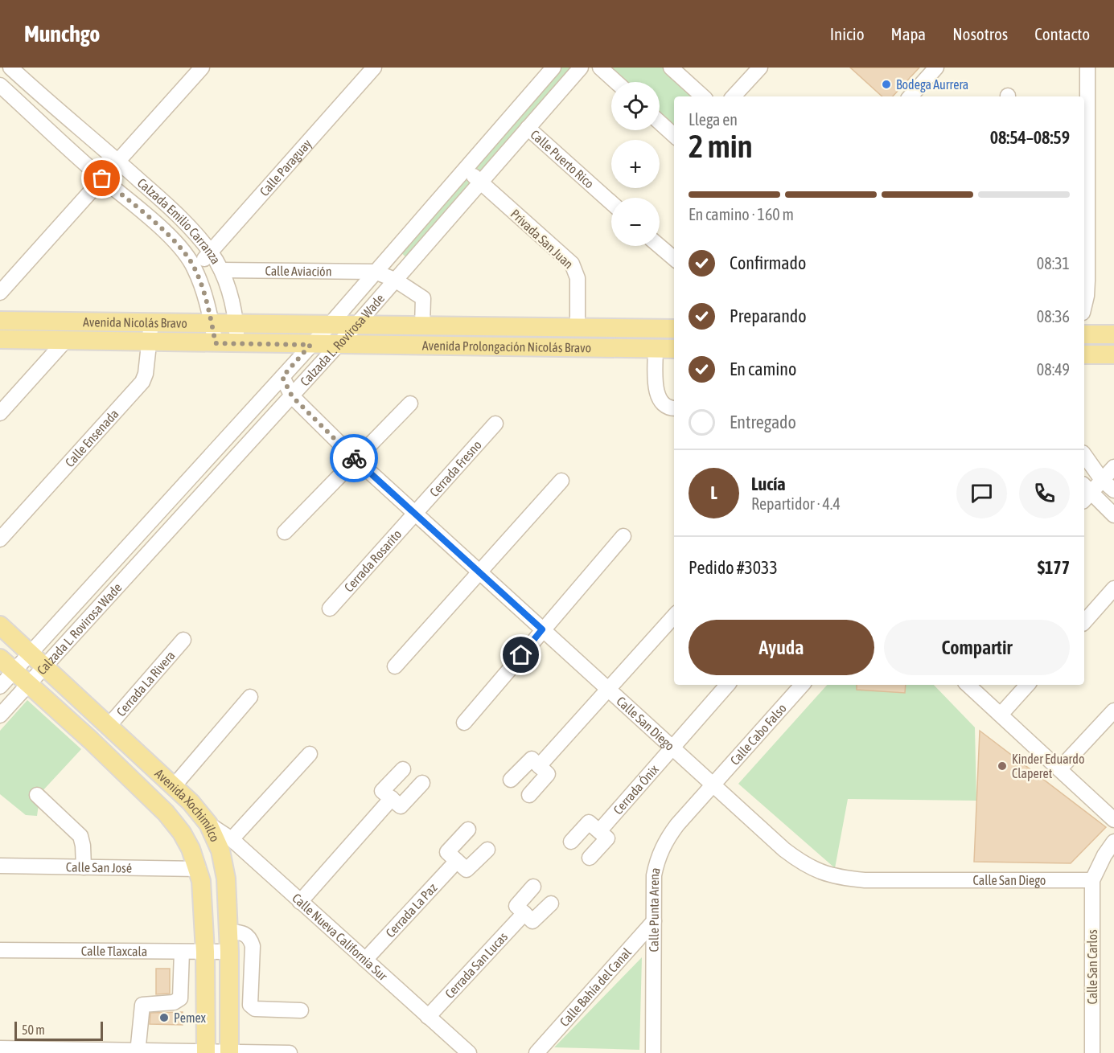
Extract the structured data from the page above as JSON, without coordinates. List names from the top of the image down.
{
  "streets": {
    "main road": ["Avenida Nicolás Bravo", "Avenida Prolongación Nicolás Bravo", "Avenida Xochimilco"],
    "street": [
      "Calle Puerto Rico",
      "Calle Paraguay",
      "Calzada Emilio Carranza",
      "Privada San Juan",
      "Calle Aviación",
      "Calzada L. Rovirosa Wade",
      "Calle Ensenada",
      "Cerrada Fresno",
      "Cerrada Rosarito",
      "Cerrada La Rivera",
      "Calle San Diego",
      "Calle Cabo Falso",
      "Cerrada Ónix",
      "Calle San José",
      "Calle Punta Arena",
      "Cerrada La Paz",
      "Calle Nueva California Sur",
      "Calle Tlaxcala",
      "Cerrada San Lucas",
      "Calle San Carlos",
      "Calle Bahía del Canal"
    ]
  },
  "crossings": [
    ["Calle Puerto Rico", "Calzada L. Rovirosa Wade"],
    ["Calle Paraguay", "Calzada Emilio Carranza"],
    ["Calzada Emilio Carranza", "Calle Aviación"],
    ["Calzada Emilio Carranza", "Avenida Nicolás Bravo"],
    ["Privada San Juan", "Calzada L. Rovirosa Wade"],
    ["Privada San Juan", "Avenida Prolongación Nicolás Bravo"],
    ["Calle Aviación", "Calzada L. Rovirosa Wade"],
    ["Avenida Nicolás Bravo", "Calzada L. Rovirosa Wade"],
    ["Avenida Nicolás Bravo", "Avenida Prolongación Nicolás Bravo"],
    ["Avenida Nicolás Bravo", "Calle Ensenada"],
    ["Calzada L. Rovirosa Wade", "Avenida Prolongación Nicolás Bravo"],
    ["Calzada L. Rovirosa Wade", "Calle San Diego"],
    ["Calzada L. Rovirosa Wade", "Avenida Xochimilco"],
    ["Cerrada Fresno", "Cerrada Rosarito"],
    ["Cerrada Fresno", "Calle San Diego"],
    ["Cerrada Rosarito", "Calle San Diego"],
    ["Cerrada La Rivera", "Avenida Xochimilco"],
    ["Calle San Diego", "Calle Cabo Falso"],
    ["Calle San Diego", "Cerrada Ónix"],
    ["Calle San Diego", "Calle Punta Arena"],
    ["Calle San Diego", "Calle San Carlos"],
    ["Calle Cabo Falso", "Calle Punta Arena"],
    ["Avenida Xochimilco", "Calle San José"],
    ["Avenida Xochimilco", "Calle Nueva California Sur"],
    ["Avenida Xochimilco", "Calle Tlaxcala"],
    ["Calle Punta Arena", "Calle Bahía del Canal"],
    ["Cerrada La Paz", "Calle Nueva California Sur"],
    ["Calle Nueva California Sur", "Cerrada San Lucas"]
  ],
  "places": ["Bodega Aurrera", "Kinder Eduardo Claperet", "Pemex"],
  "scale_bar": "50 m",
  "page": {
    "header": "Munchgo",
    "nav": [
      "Inicio",
      "Mapa",
      "Nosotros",
      "Contacto"
    ],
    "map_buttons": ["+", "−"],
    "heading": ["2 min", "Llega en", "08:54–08:59"],
    "panel": [
      "Lucía",
      "Repartidor · 4.4",
      "Pedido #3033",
      "$177"
    ],
    "bar": "En camino · 160 m",
    "list": [
      ["Confirmado", "08:31"],
      ["Preparando", "08:36"],
      ["En camino", "08:49"],
      "Entregado"
    ],
    "round": "L",
    "buttons": ["Ayuda", "Compartir"],
    "scale": "50 m"
  }
}
